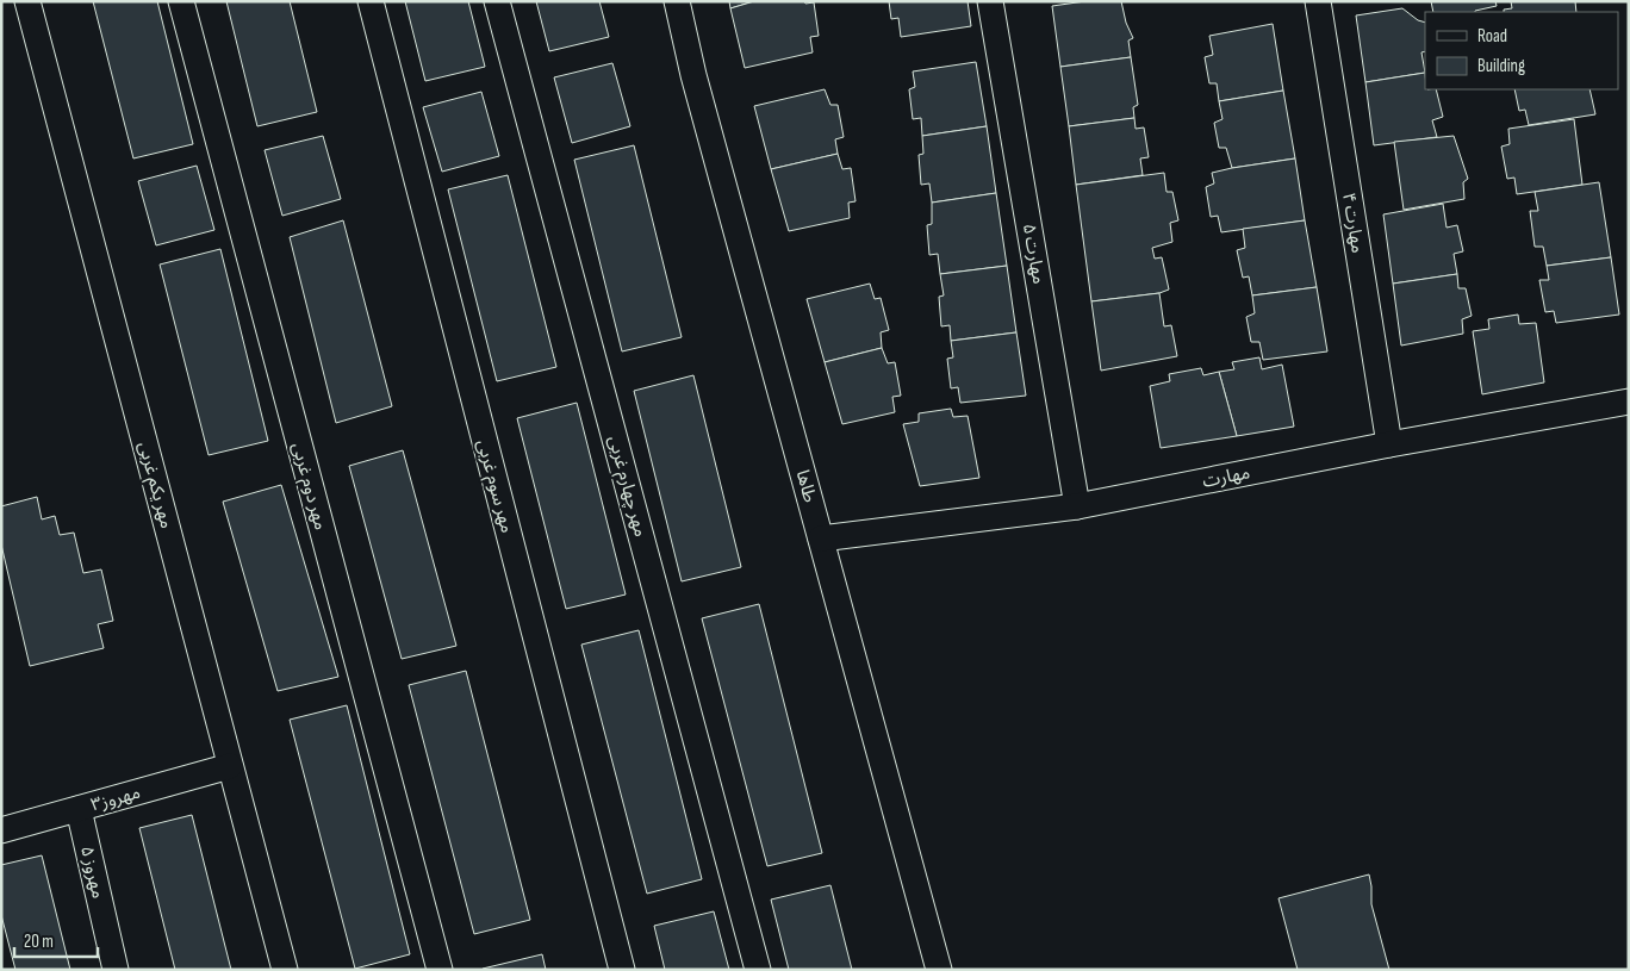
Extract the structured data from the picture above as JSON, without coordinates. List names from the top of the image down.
{
  "streets": {
    "street": [
      "مهارت ۴",
      "مهارت ۵",
      "مهارت",
      "مهر یکم غربی",
      "مهر دوم غربی",
      "مهر سوم غربی",
      "مهر چهارم غربی",
      "طاها",
      "مهروز۳",
      "مهروز ۵"
    ]
  },
  "crossings": [
    ["مهارت ۴", "مهارت"],
    ["مهارت ۵", "مهارت"],
    ["مهارت", "طاها"],
    ["مهر یکم غربی", "مهروز۳"],
    ["مهروز۳", "مهروز ۵"]
  ],
  "legend": ["Road", "Building"],
  "scale_bar": "20 m"
}
